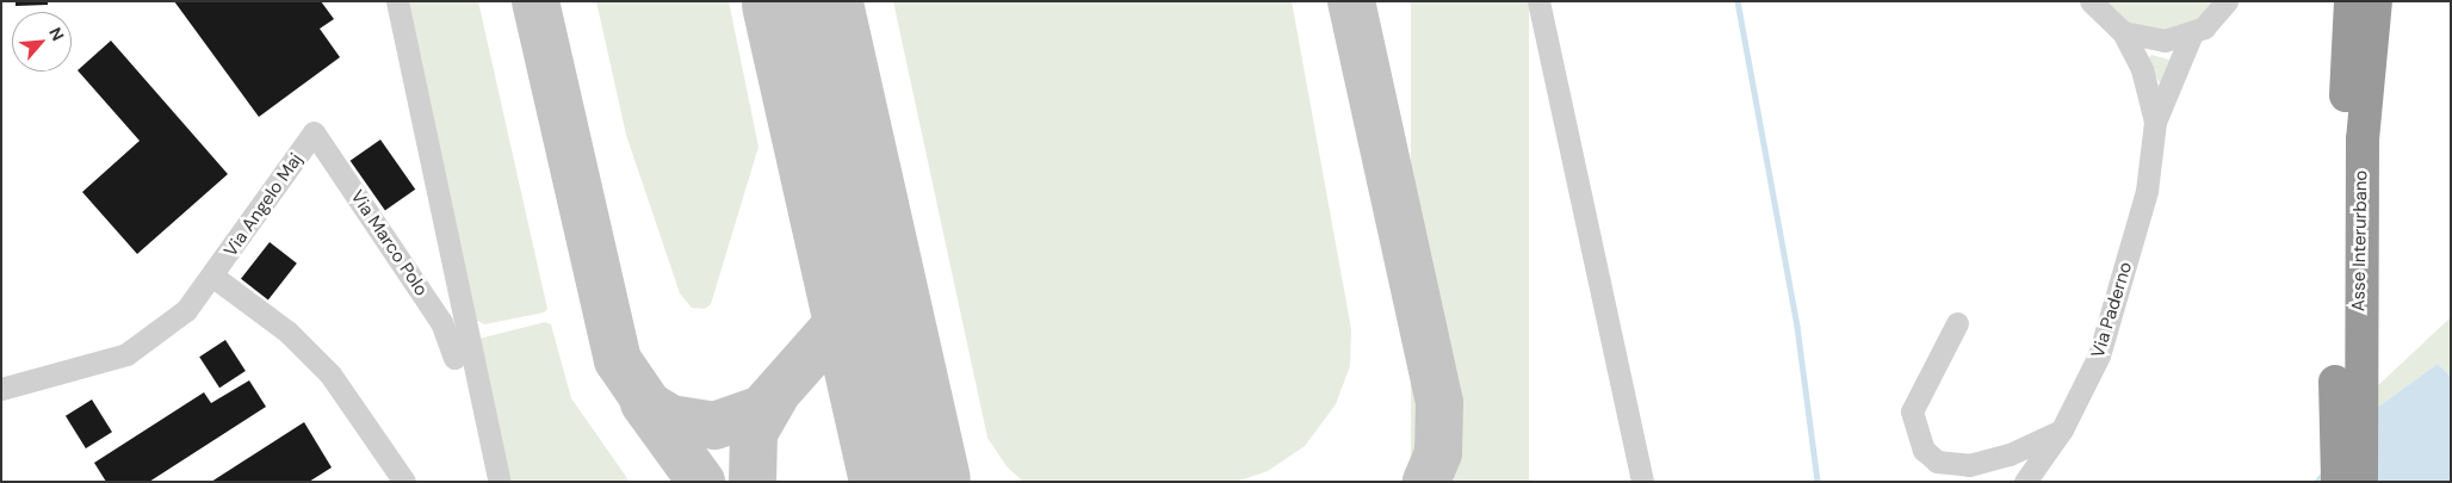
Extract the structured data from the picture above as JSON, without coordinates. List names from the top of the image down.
{
  "streets": {
    "highway": ["Asse Interurbano"],
    "street": ["Via Angelo Maj", "Via Marco Polo", "Via Paderno"]
  },
  "crossings": [
    ["Via Angelo Maj", "Via Marco Polo"]
  ],
  "north": "top right"
}
